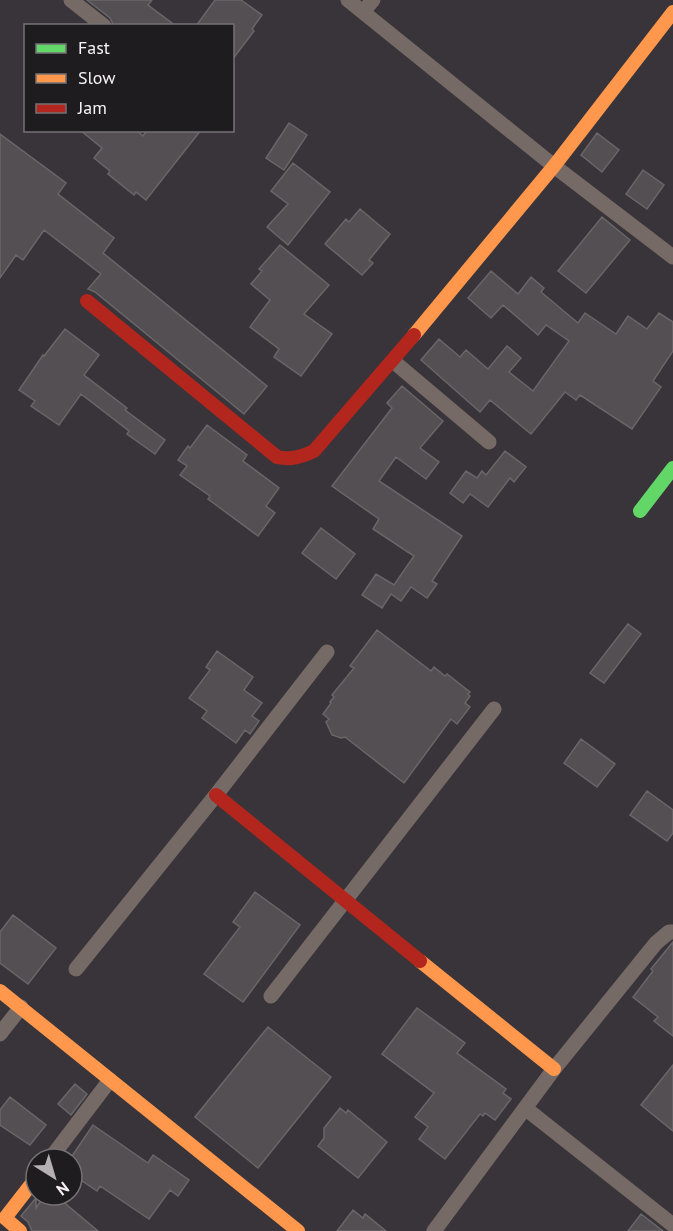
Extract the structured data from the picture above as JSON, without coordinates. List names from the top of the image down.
{
  "legend": ["Fast", "Slow", "Jam"],
  "north": "bottom right"
}
